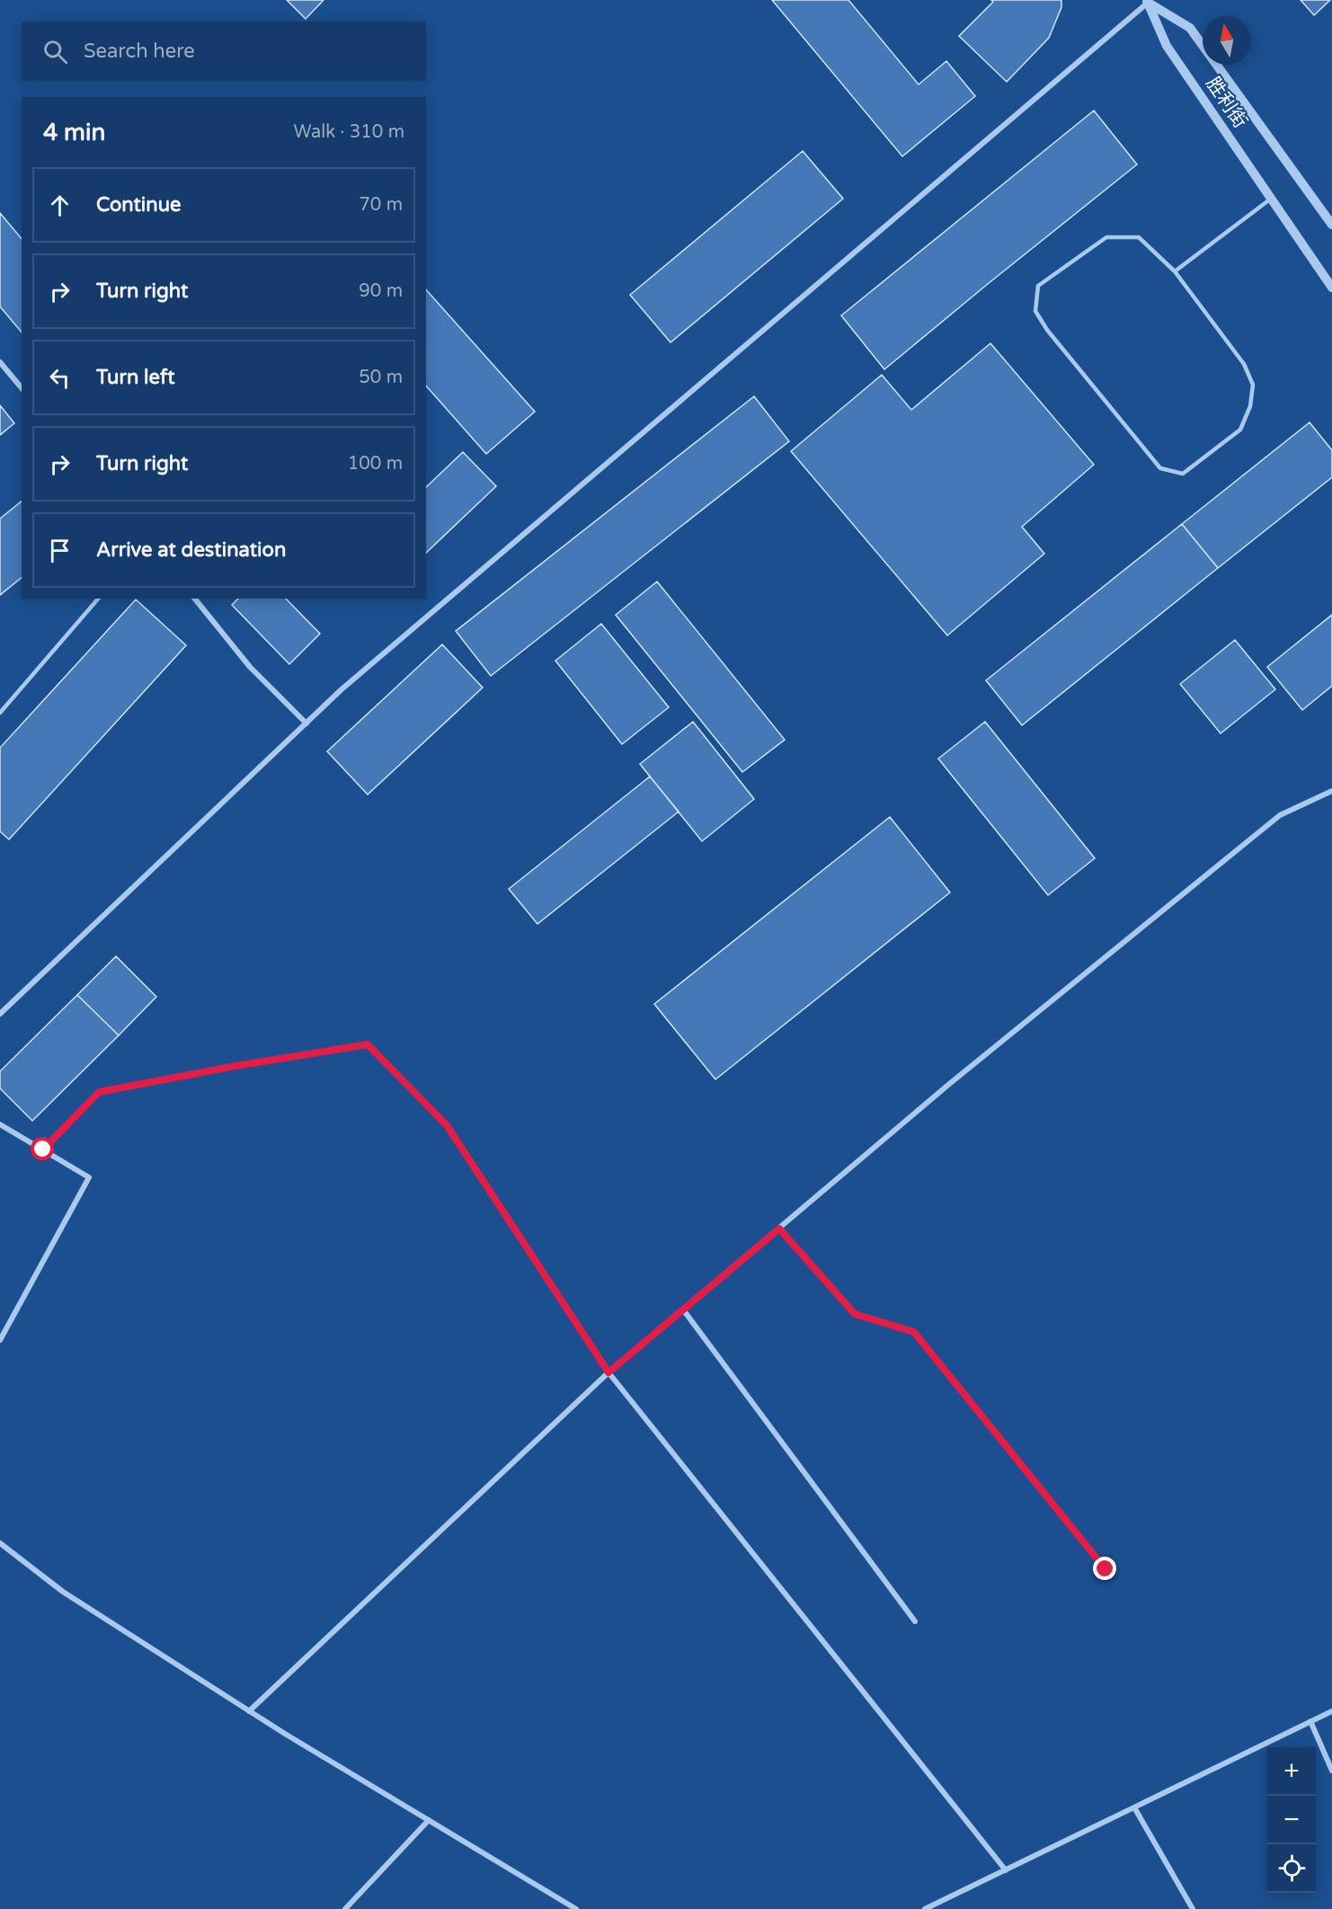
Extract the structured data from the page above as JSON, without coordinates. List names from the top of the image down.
{
  "streets": {
    "street": ["胜利街"]
  },
  "north": "top",
  "page": {
    "search": "Search here",
    "heading": ["4 min", "Walk · 310 m"],
    "list": [
      ["Continue", "70 m"],
      ["Turn right", "90 m"],
      ["Turn left", "50 m"],
      ["Turn right", "100 m"],
      "Arrive at destination"
    ],
    "map_buttons": ["+", "−"]
  }
}
